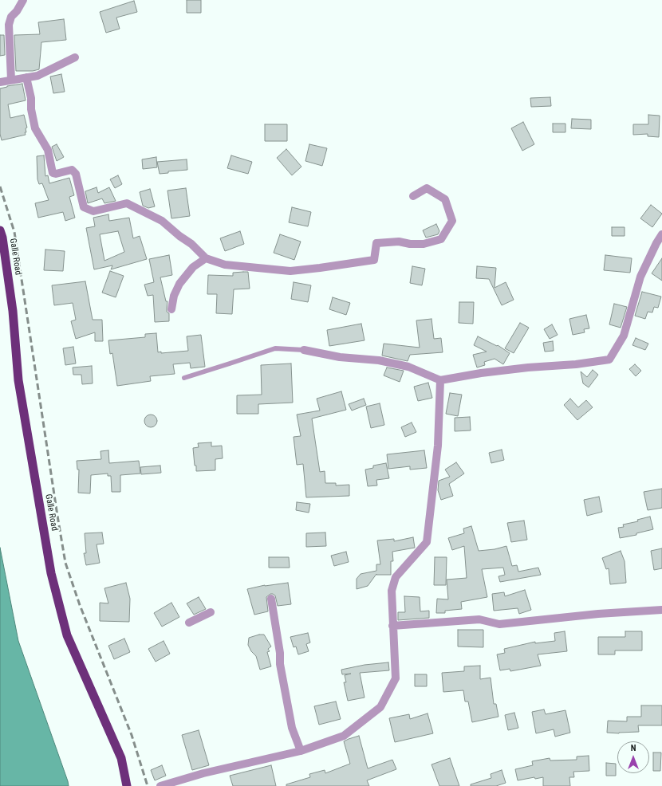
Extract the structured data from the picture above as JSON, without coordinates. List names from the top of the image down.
{
  "streets": {
    "highway": ["Galle Road"]
  },
  "north": "top"
}
